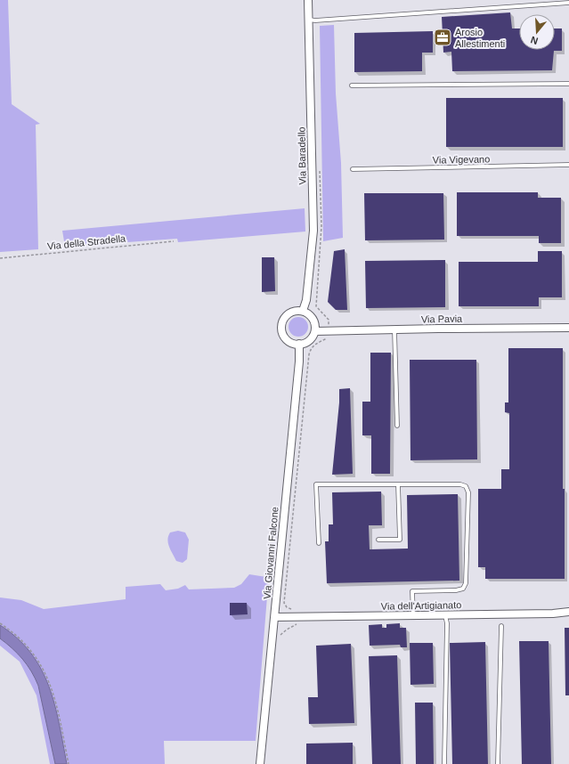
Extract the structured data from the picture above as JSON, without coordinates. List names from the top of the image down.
{
  "streets": {
    "street": [
      "Via Baradello",
      "Via Pavia",
      "Via Giovanni Falcone",
      "Via dell'Artigianato"
    ],
    "lane": ["Via Vigevano"],
    "path": ["Via della Stradella"]
  },
  "crossings": [
    ["Via Baradello", "Via Pavia"],
    ["Via Baradello", "Via Giovanni Falcone"],
    ["Via Pavia", "Via Giovanni Falcone"],
    ["Via Giovanni Falcone", "Via dell'Artigianato"]
  ],
  "places": {
    "office": ["Arosio Allestimenti"]
  },
  "north": "bottom"
}
